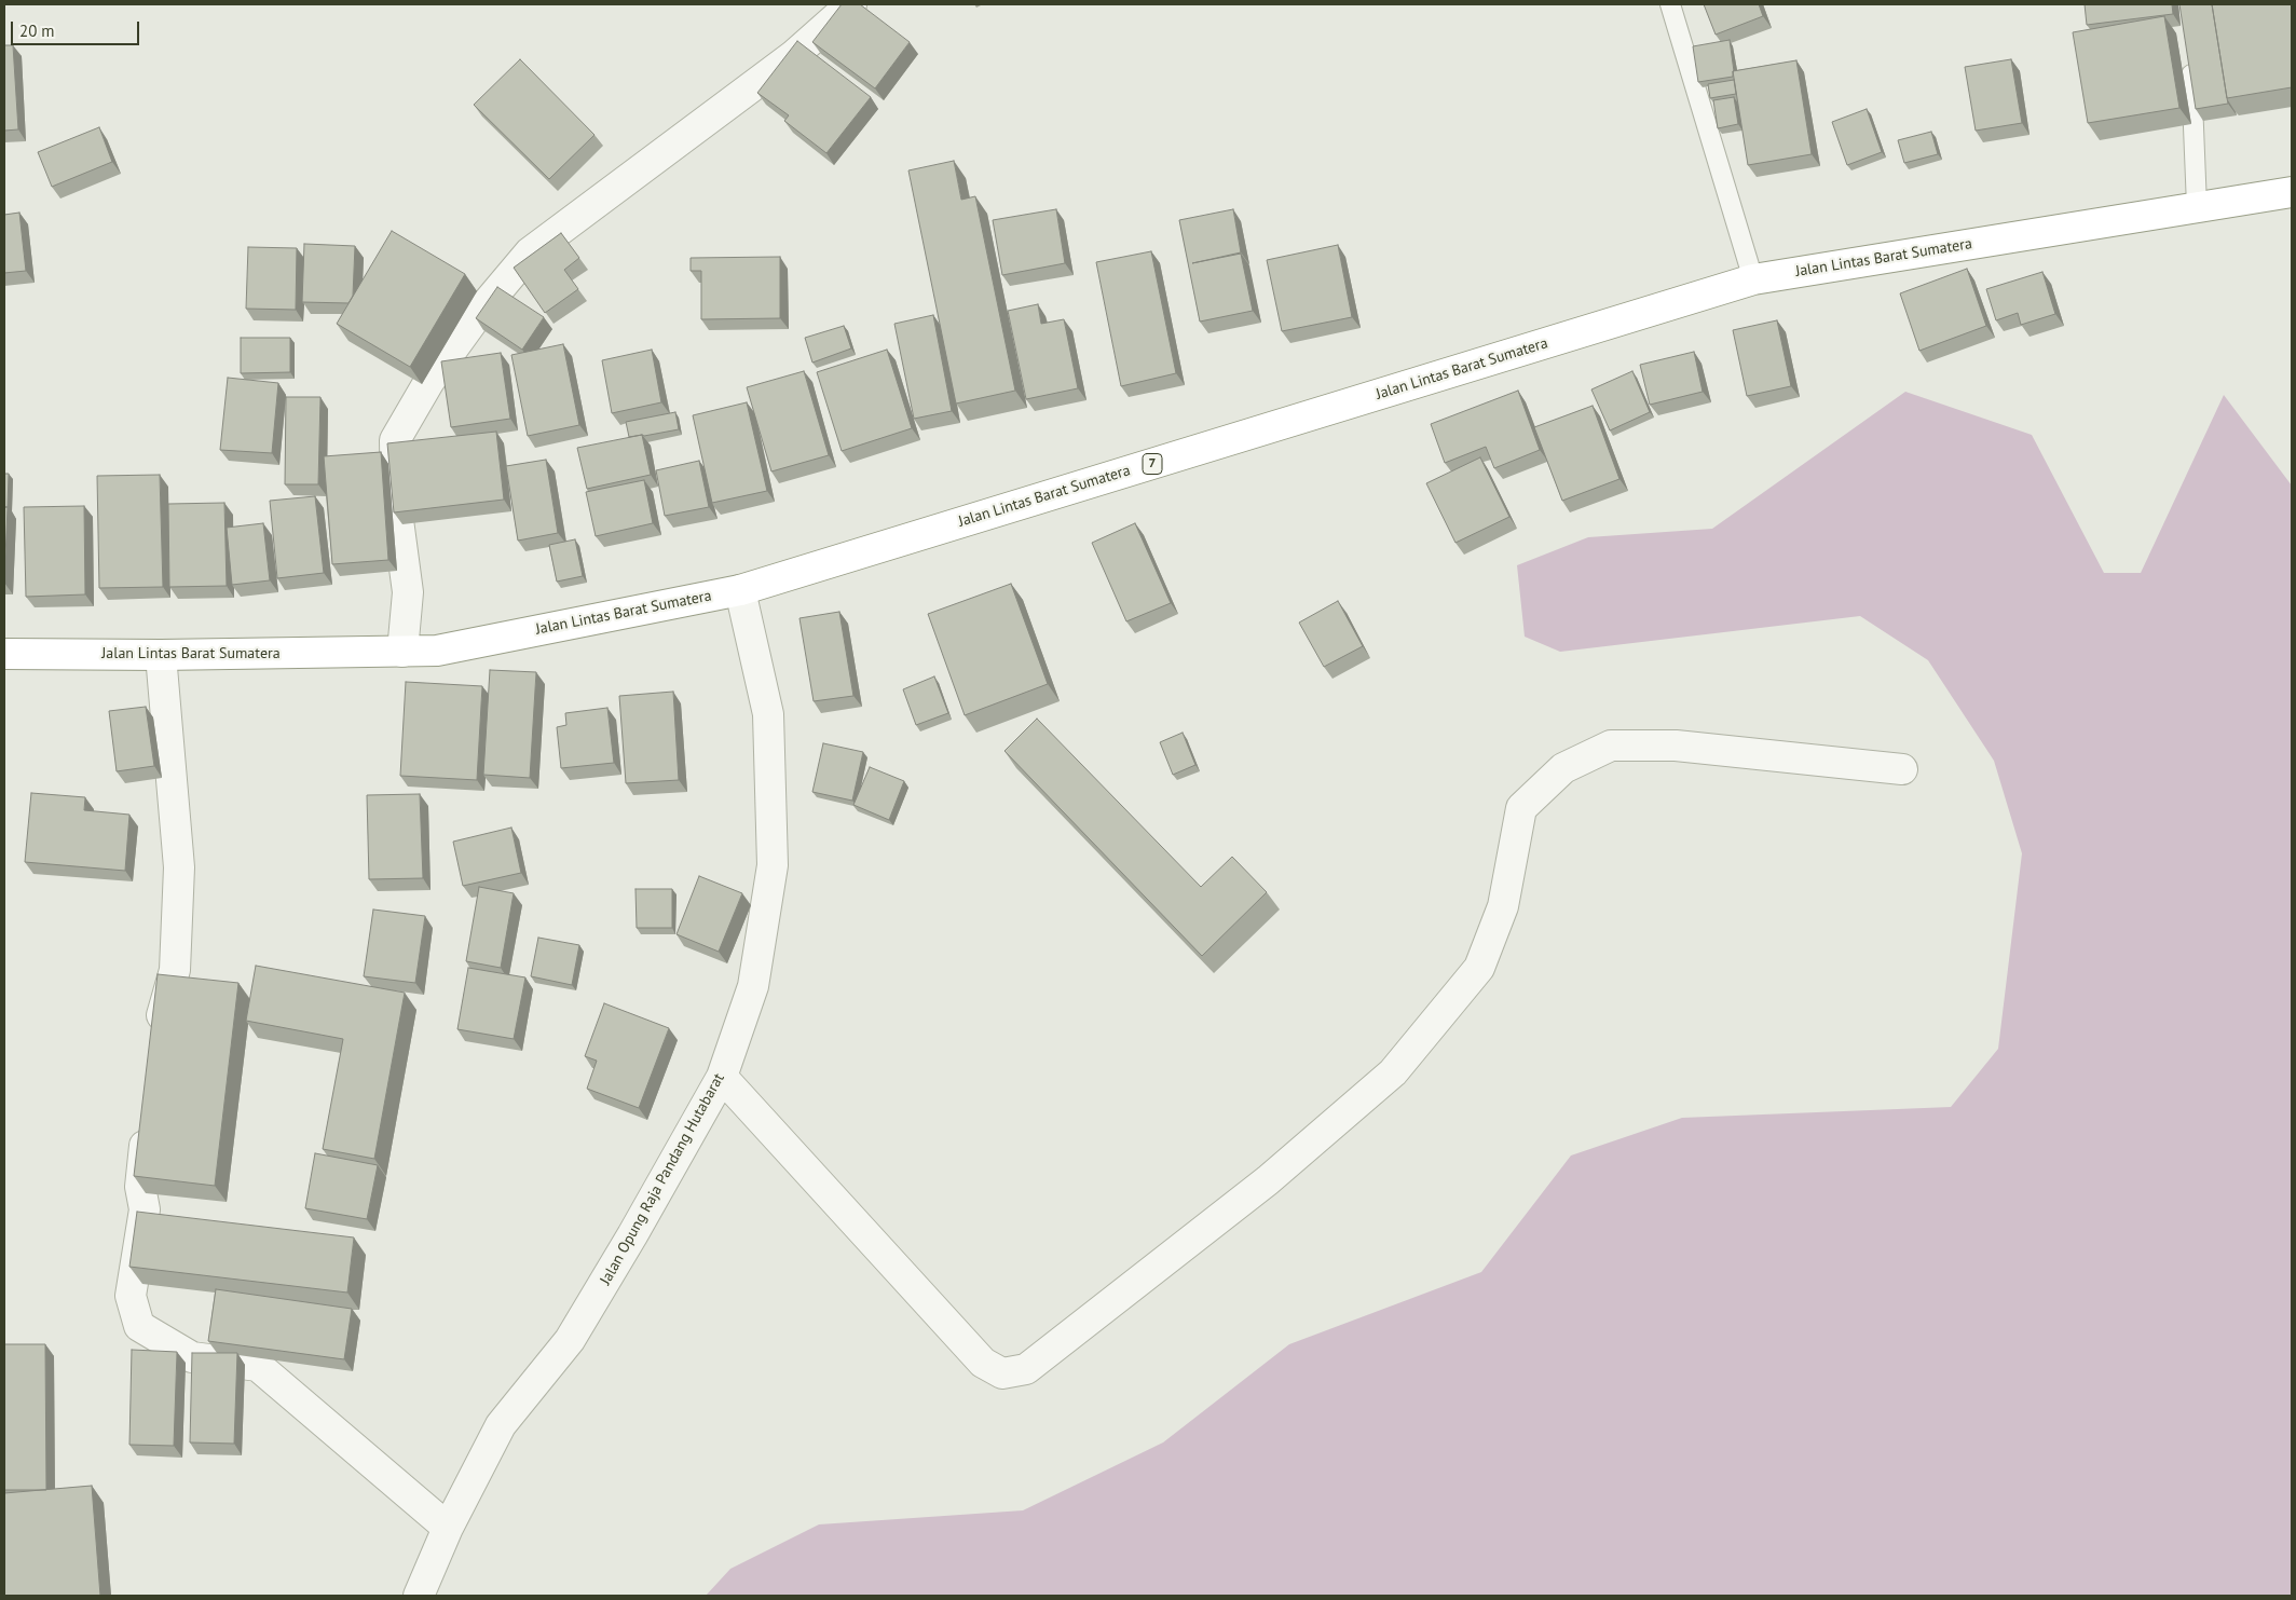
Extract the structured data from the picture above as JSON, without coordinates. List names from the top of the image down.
{
  "streets": {
    "highway": ["Jalan Lintas Barat Sumatera", "7"],
    "street": ["Jalan Opung Raja Pandang Hutabarat"]
  },
  "crossings": [
    ["Jalan Lintas Barat Sumatera", "Jalan Opung Raja Pandang Hutabarat"]
  ],
  "scale_bar": "20 m"
}
